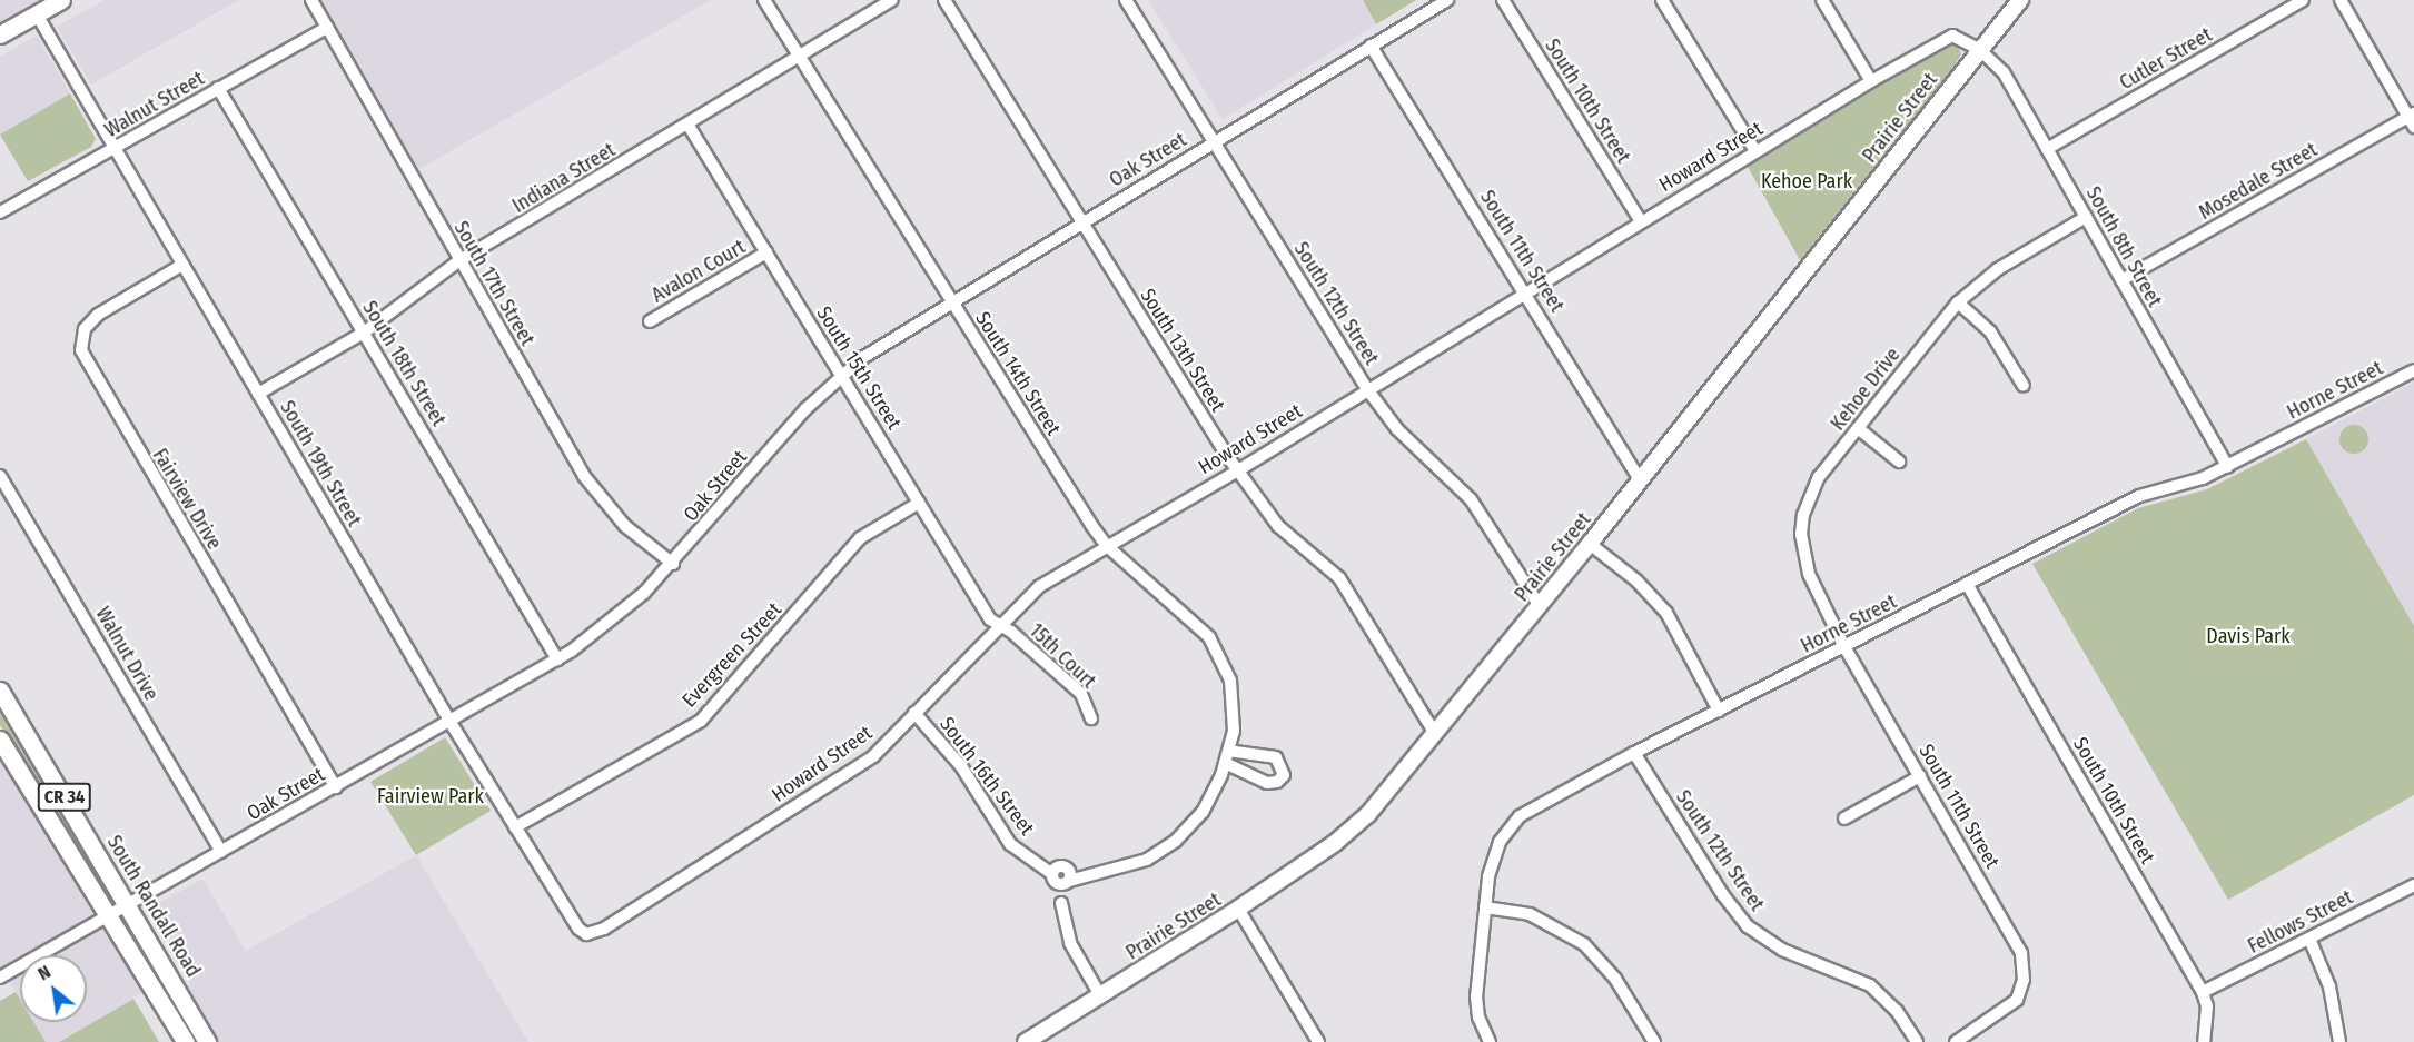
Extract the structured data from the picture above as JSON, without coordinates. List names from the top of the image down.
{
  "streets": {
    "main road": ["CR 34", "South Randall Road"],
    "street": [
      "Cutler Street",
      "South 10th Street",
      "Walnut Street",
      "Prairie Street",
      "Howard Street",
      "Oak Street",
      "Indiana Street",
      "Mosedale Street",
      "South 8th Street",
      "South 11th Street",
      "Avalon Court",
      "South 17th Street",
      "South 12th Street",
      "South 13th Street",
      "South 18th Street",
      "South 15th Street",
      "South 14th Street",
      "Kehoe Drive",
      "Horne Street",
      "South 19th Street",
      "Fairview Drive",
      "Walnut Drive",
      "Evergreen Street",
      "15th Court",
      "South 16th Street",
      "Fellows Street"
    ]
  },
  "crossings": [
    ["Cutler Street", "South 8th Street"],
    ["South 10th Street", "Howard Street"],
    ["South 10th Street", "Horne Street"],
    ["South 10th Street", "Fellows Street"],
    ["Walnut Street", "South 17th Street"],
    ["Walnut Street", "South 18th Street"],
    ["Walnut Street", "South 19th Street"],
    ["Prairie Street", "Howard Street"],
    ["Prairie Street", "South 8th Street"],
    ["Prairie Street", "South 11th Street"],
    ["Prairie Street", "South 12th Street"],
    ["Prairie Street", "South 13th Street"],
    ["Howard Street", "South 8th Street"],
    ["Howard Street", "South 11th Street"],
    ["Howard Street", "South 12th Street"],
    ["Howard Street", "South 13th Street"],
    ["Howard Street", "South 15th Street"],
    ["Howard Street", "South 14th Street"],
    ["Howard Street", "South 19th Street"],
    ["Howard Street", "15th Court"],
    ["Howard Street", "South 16th Street"],
    ["Oak Street", "South 11th Street"],
    ["Oak Street", "South 17th Street"],
    ["Oak Street", "South 12th Street"],
    ["Oak Street", "South 13th Street"],
    ["Oak Street", "South 18th Street"],
    ["Oak Street", "South 15th Street"],
    ["Oak Street", "South 14th Street"],
    ["Oak Street", "South 19th Street"],
    ["Oak Street", "Fairview Drive"],
    ["Oak Street", "Walnut Drive"],
    ["Oak Street", "CR 34"],
    ["Oak Street", "South Randall Road"],
    ["Indiana Street", "South 17th Street"],
    ["Indiana Street", "South 18th Street"],
    ["Indiana Street", "South 15th Street"],
    ["Indiana Street", "South 14th Street"],
    ["Indiana Street", "South 19th Street"],
    ["Mosedale Street", "South 8th Street"],
    ["South 8th Street", "Kehoe Drive"],
    ["South 8th Street", "Horne Street"],
    ["South 11th Street", "Kehoe Drive"],
    ["South 11th Street", "Horne Street"],
    ["Avalon Court", "South 15th Street"],
    ["South 12th Street", "Horne Street"],
    ["South 15th Street", "Evergreen Street"],
    ["South 15th Street", "15th Court"],
    ["South 14th Street", "South 16th Street"],
    ["Kehoe Drive", "Horne Street"],
    ["South 19th Street", "Fairview Drive"],
    ["South 19th Street", "Evergreen Street"]
  ],
  "parks": ["Kehoe Park", "Davis Park", "Fairview Park"],
  "north": "top left"
}
